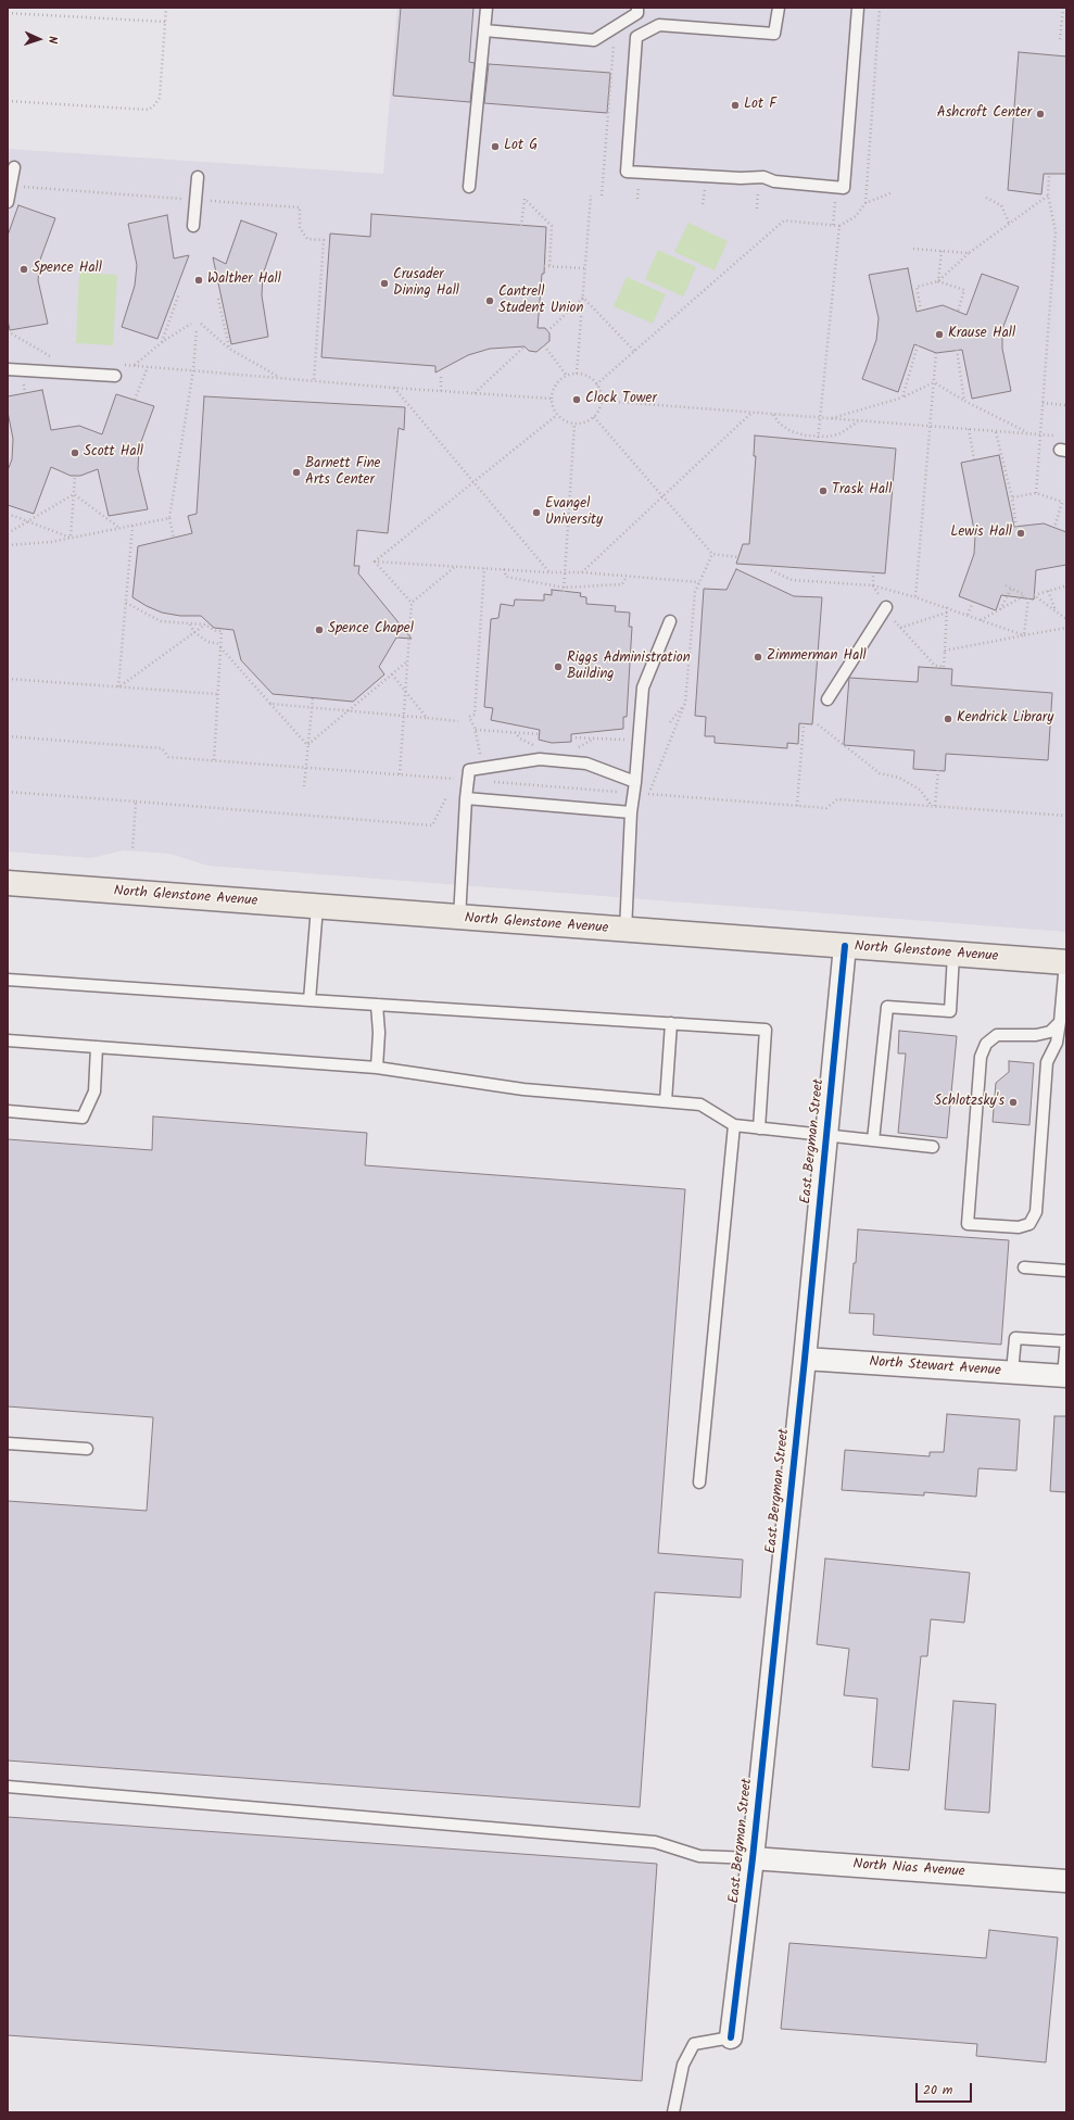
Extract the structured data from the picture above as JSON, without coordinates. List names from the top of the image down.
{
  "streets": {
    "main road": ["North Glenstone Avenue"],
    "street": ["East Bergman Street", "North Stewart Avenue", "North Nias Avenue"]
  },
  "crossings": [
    ["North Glenstone Avenue", "East Bergman Street"],
    ["East Bergman Street", "North Stewart Avenue"],
    ["East Bergman Street", "North Nias Avenue"]
  ],
  "places": [
    "Lot F",
    "Ashcroft Center",
    "Lot G",
    "Spence Hall",
    "Walther Hall",
    "Crusader Dining Hall",
    "Cantrell Student Union",
    "Krause Hall",
    "Clock Tower",
    "Scott Hall",
    "Barnett Fine Arts Center",
    "Trask Hall",
    "Evangel University",
    "Lewis Hall",
    "Spence Chapel",
    "Zimmerman Hall",
    "Riggs Administration Building",
    "Kendrick Library",
    "Schlotzsky's"
  ],
  "scale_bar": "20 m",
  "north": "right"
}
